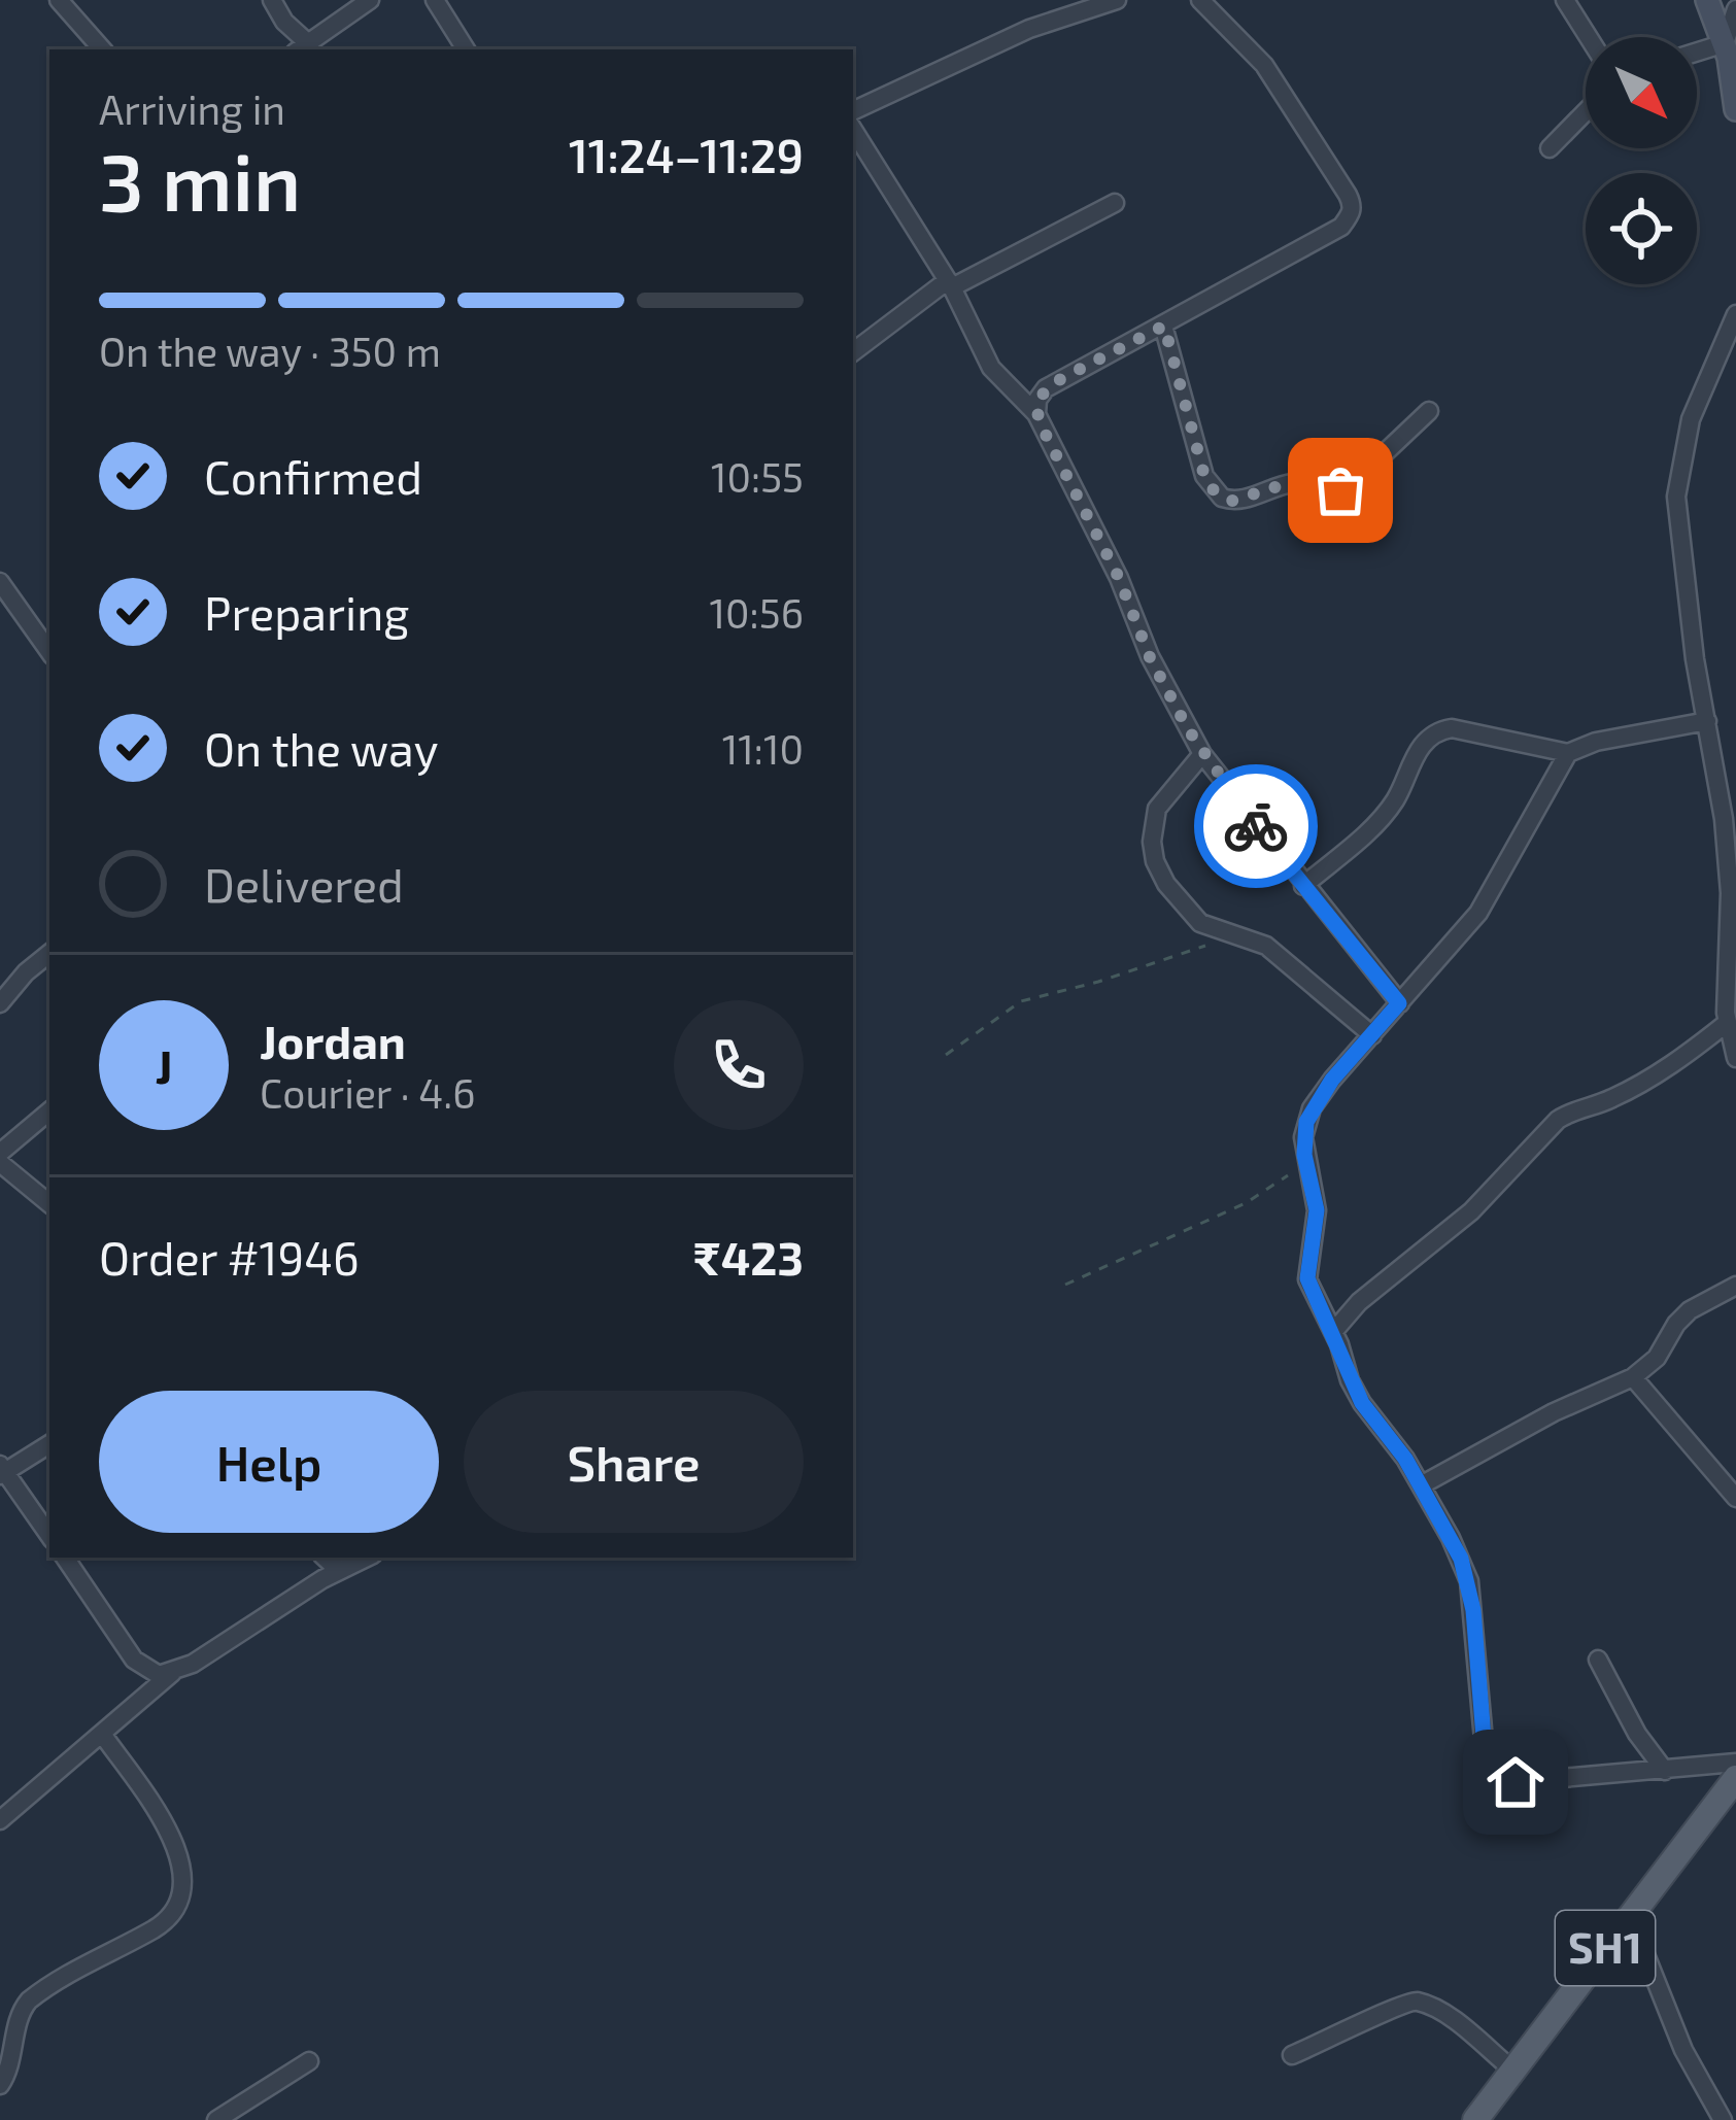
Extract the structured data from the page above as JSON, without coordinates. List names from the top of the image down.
{
  "streets": {
    "main road": ["SH1"]
  },
  "north": "bottom right",
  "page": {
    "heading": ["3 min", "Arriving in", "11:24–11:29"],
    "panel": [
      "Jordan",
      "Courier · 4.6",
      "Order #1946",
      "₹423"
    ],
    "bar": "On the way · 350 m",
    "list": [
      ["Confirmed", "10:55"],
      ["Preparing", "10:56"],
      ["On the way", "11:10"],
      "Delivered"
    ],
    "round": "J",
    "buttons": ["Help", "Share"]
  }
}
